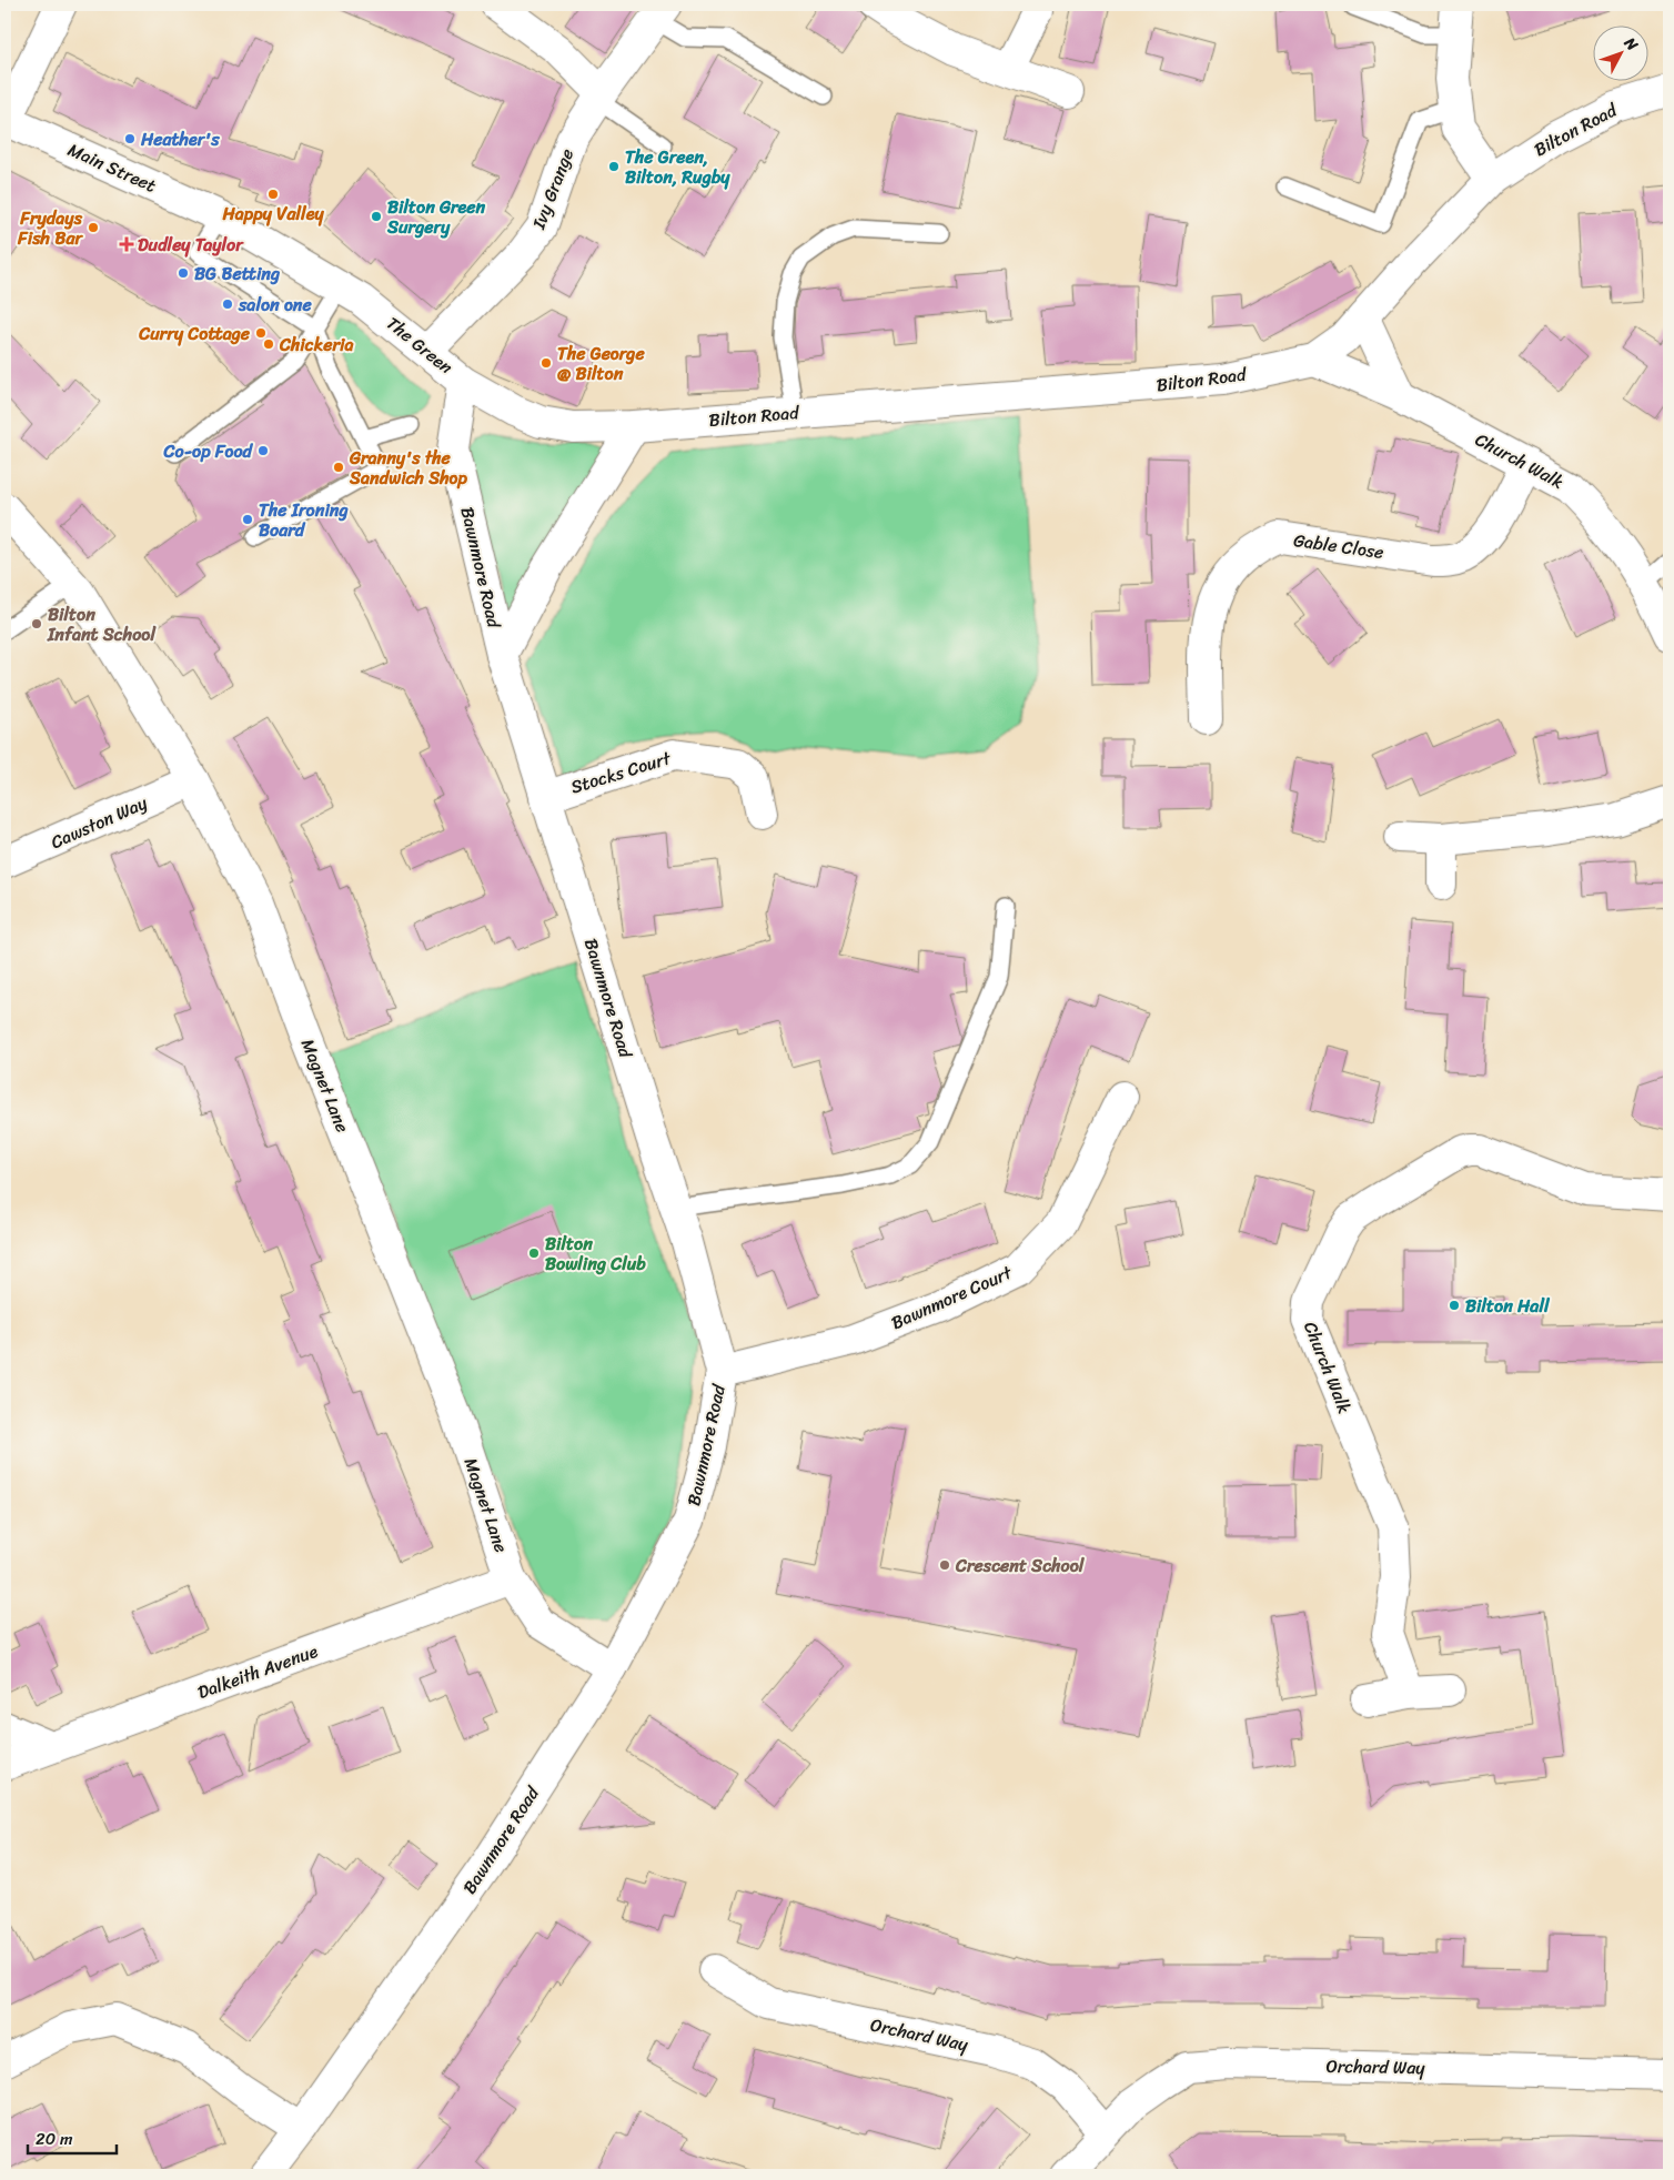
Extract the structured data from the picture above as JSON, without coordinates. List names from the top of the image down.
{
  "streets": {
    "street": [
      "Bilton Road",
      "Main Street",
      "Ivy Grange",
      "The Green",
      "Church Walk",
      "Gable Close",
      "Bawnmore Road",
      "Stocks Court",
      "Cawston Way",
      "Magnet Lane",
      "Bawnmore Court",
      "Dalkeith Avenue",
      "Orchard Way"
    ]
  },
  "crossings": [
    ["Bilton Road", "The Green"],
    ["Bilton Road", "Church Walk"],
    ["Bilton Road", "Bawnmore Road"],
    ["Main Street", "The Green"],
    ["Ivy Grange", "The Green"],
    ["The Green", "Bawnmore Road"],
    ["Church Walk", "Gable Close"],
    ["Bawnmore Road", "Stocks Court"],
    ["Bawnmore Road", "Magnet Lane"],
    ["Bawnmore Road", "Bawnmore Court"],
    ["Cawston Way", "Magnet Lane"],
    ["Magnet Lane", "Dalkeith Avenue"]
  ],
  "places": {
    "other": [
      "Heather's",
      "The Green, Bilton, Rugby",
      "Happy Valley",
      "Bilton Green Surgery",
      "Frydays Fish Bar",
      "BG Betting",
      "salon one",
      "Curry Cottage",
      "Chickeria",
      "The George @ Bilton",
      "Co-op Food",
      "Granny's the Sandwich Shop",
      "The Ironing Board",
      "Bilton Infant School",
      "Bilton Bowling Club",
      "Bilton Hall",
      "Crescent School"
    ],
    "health": ["Dudley Taylor"]
  },
  "scale_bar": "20 m",
  "north": "top right"
}
